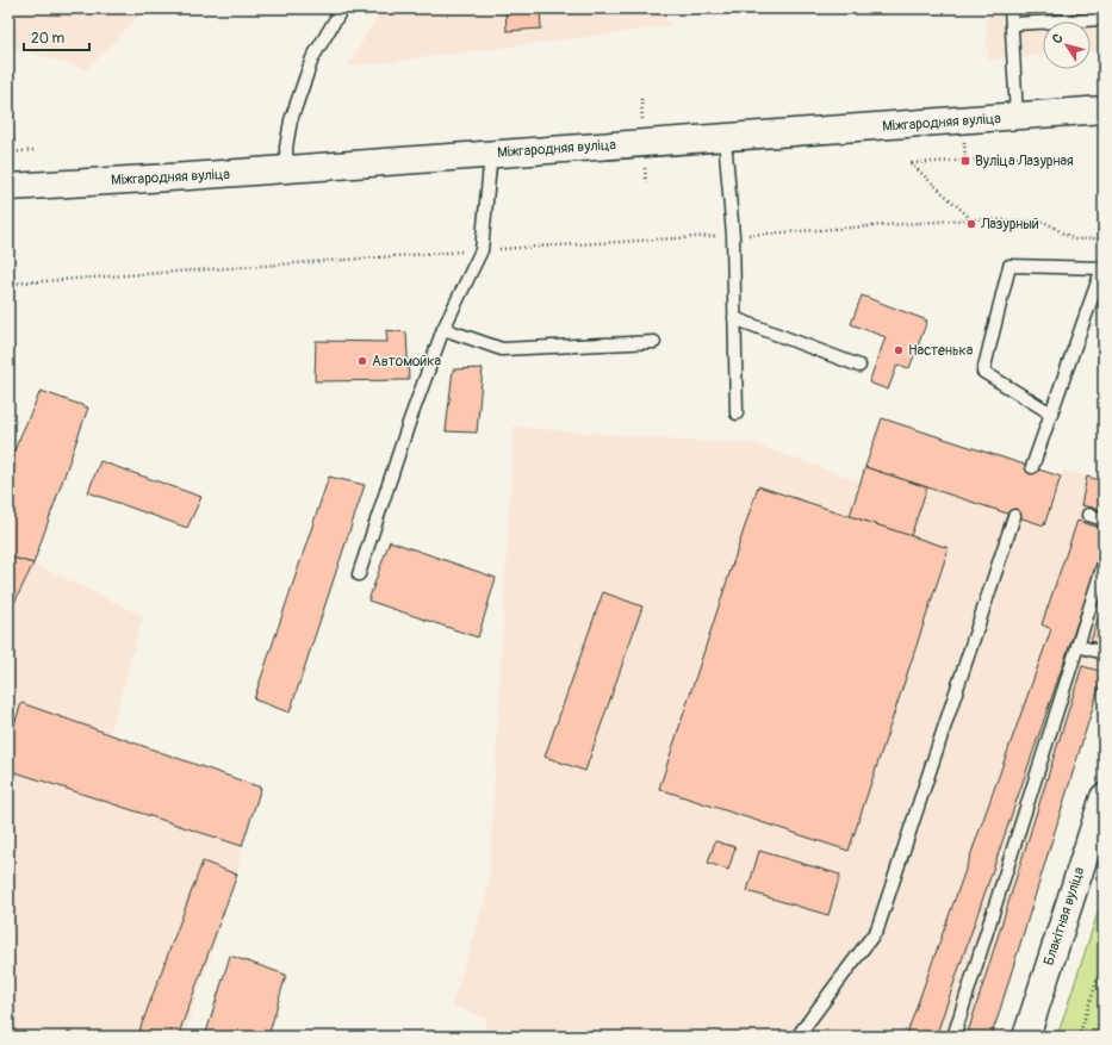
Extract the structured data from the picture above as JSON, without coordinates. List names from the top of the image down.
{
  "streets": {
    "main road": ["Міжгародняя вуліца", "Блакітная вуліца"]
  },
  "places": {
    "transit": ["Вуліца Лазурная"],
    "other": ["Лазурный", "Настенька", "Автомойка"]
  },
  "scale_bar": "20 m",
  "north": "top left"
}
